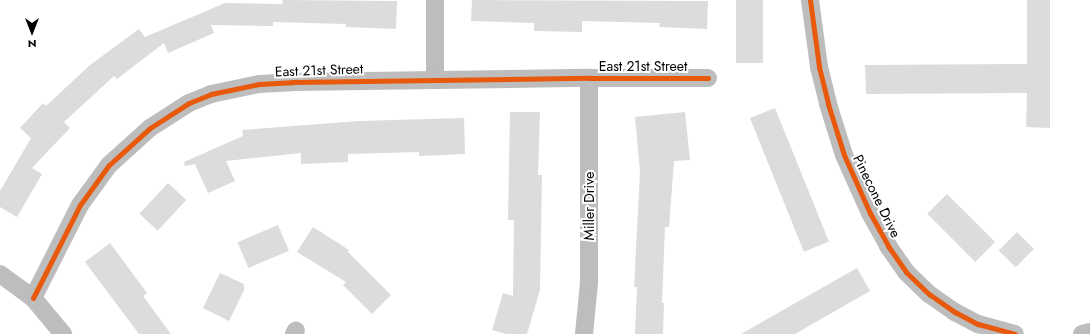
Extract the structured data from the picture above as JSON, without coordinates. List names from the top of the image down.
{
  "streets": {
    "street": ["East 21st Street", "Pinecone Drive", "Miller Drive"]
  },
  "crossings": [
    ["East 21st Street", "Miller Drive"]
  ],
  "north": "bottom"
}
